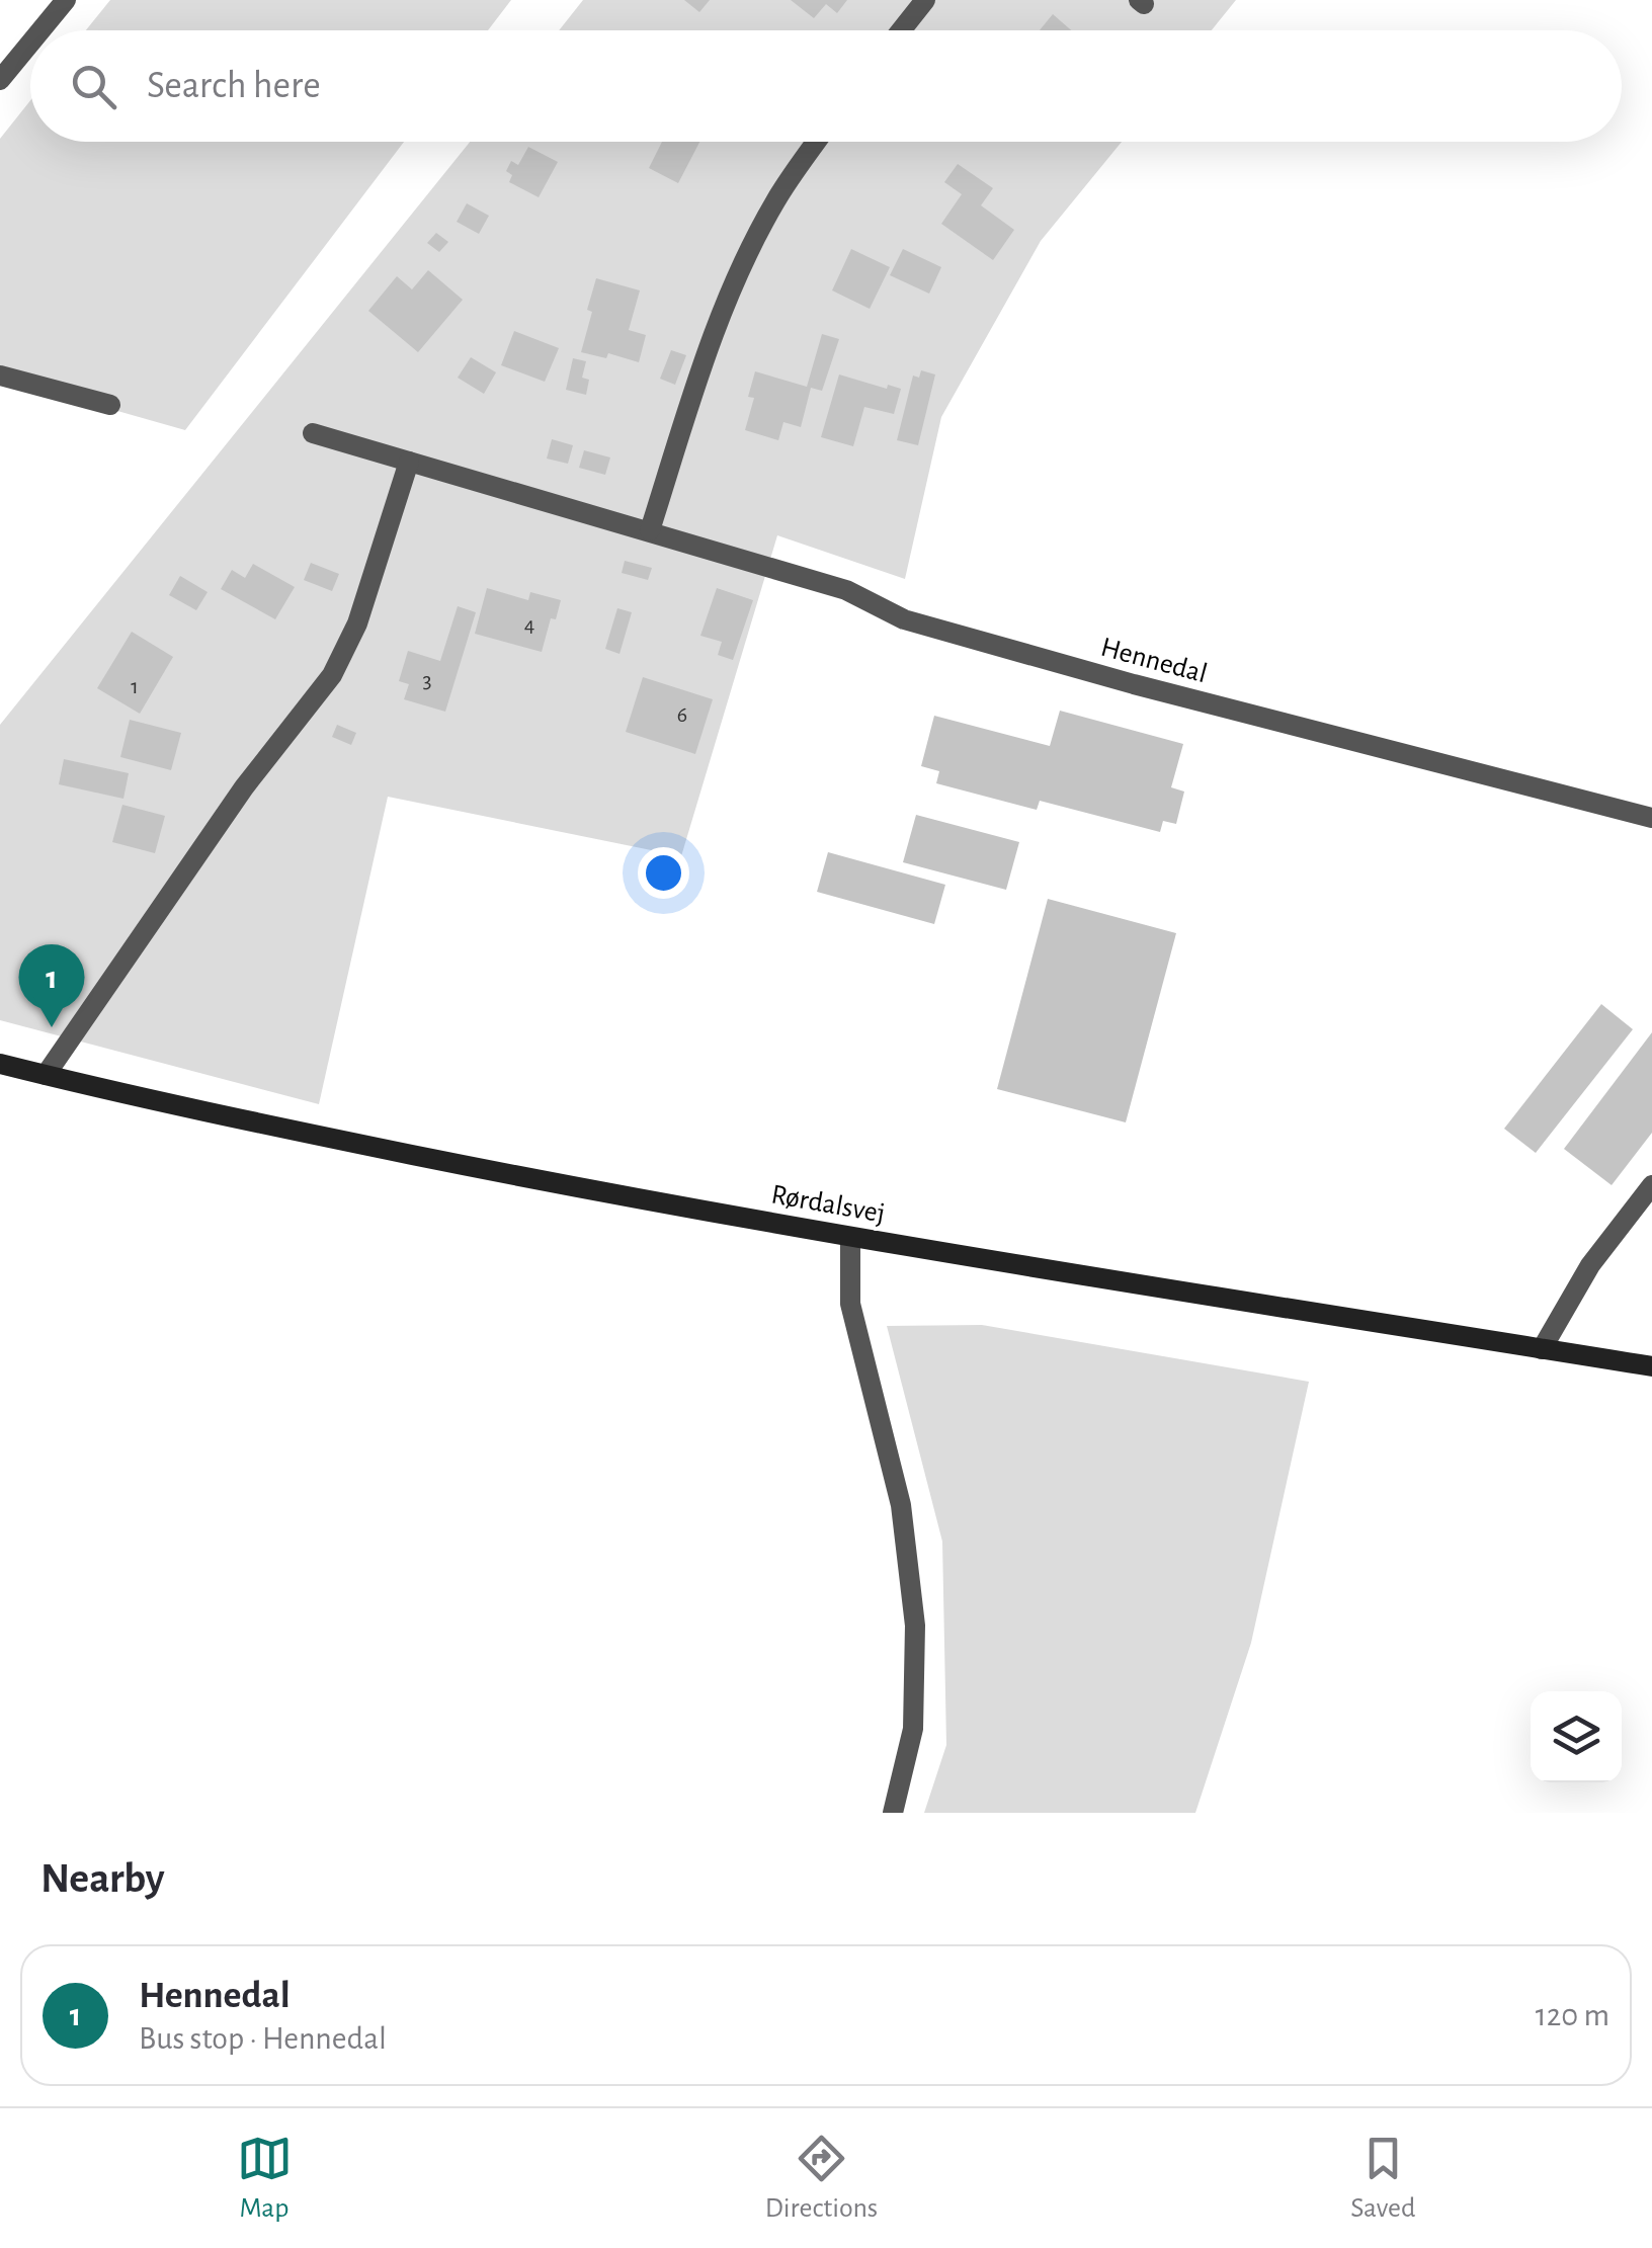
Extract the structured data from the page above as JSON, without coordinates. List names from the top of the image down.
{
  "streets": {
    "street": ["Hennedal", "Rørdalsvej"]
  },
  "house_numbers": [
    "4",
    "3",
    "1",
    "6"
  ],
  "page": {
    "search": "Search here",
    "pins": "1",
    "heading": "Nearby",
    "list": [
      {
        "mark": "1",
        "name": "Hennedal",
        "note": "Bus stop · Hennedal",
        "value": "120 m"
      }
    ],
    "nav": ["Map", "Directions", "Saved"]
  }
}
